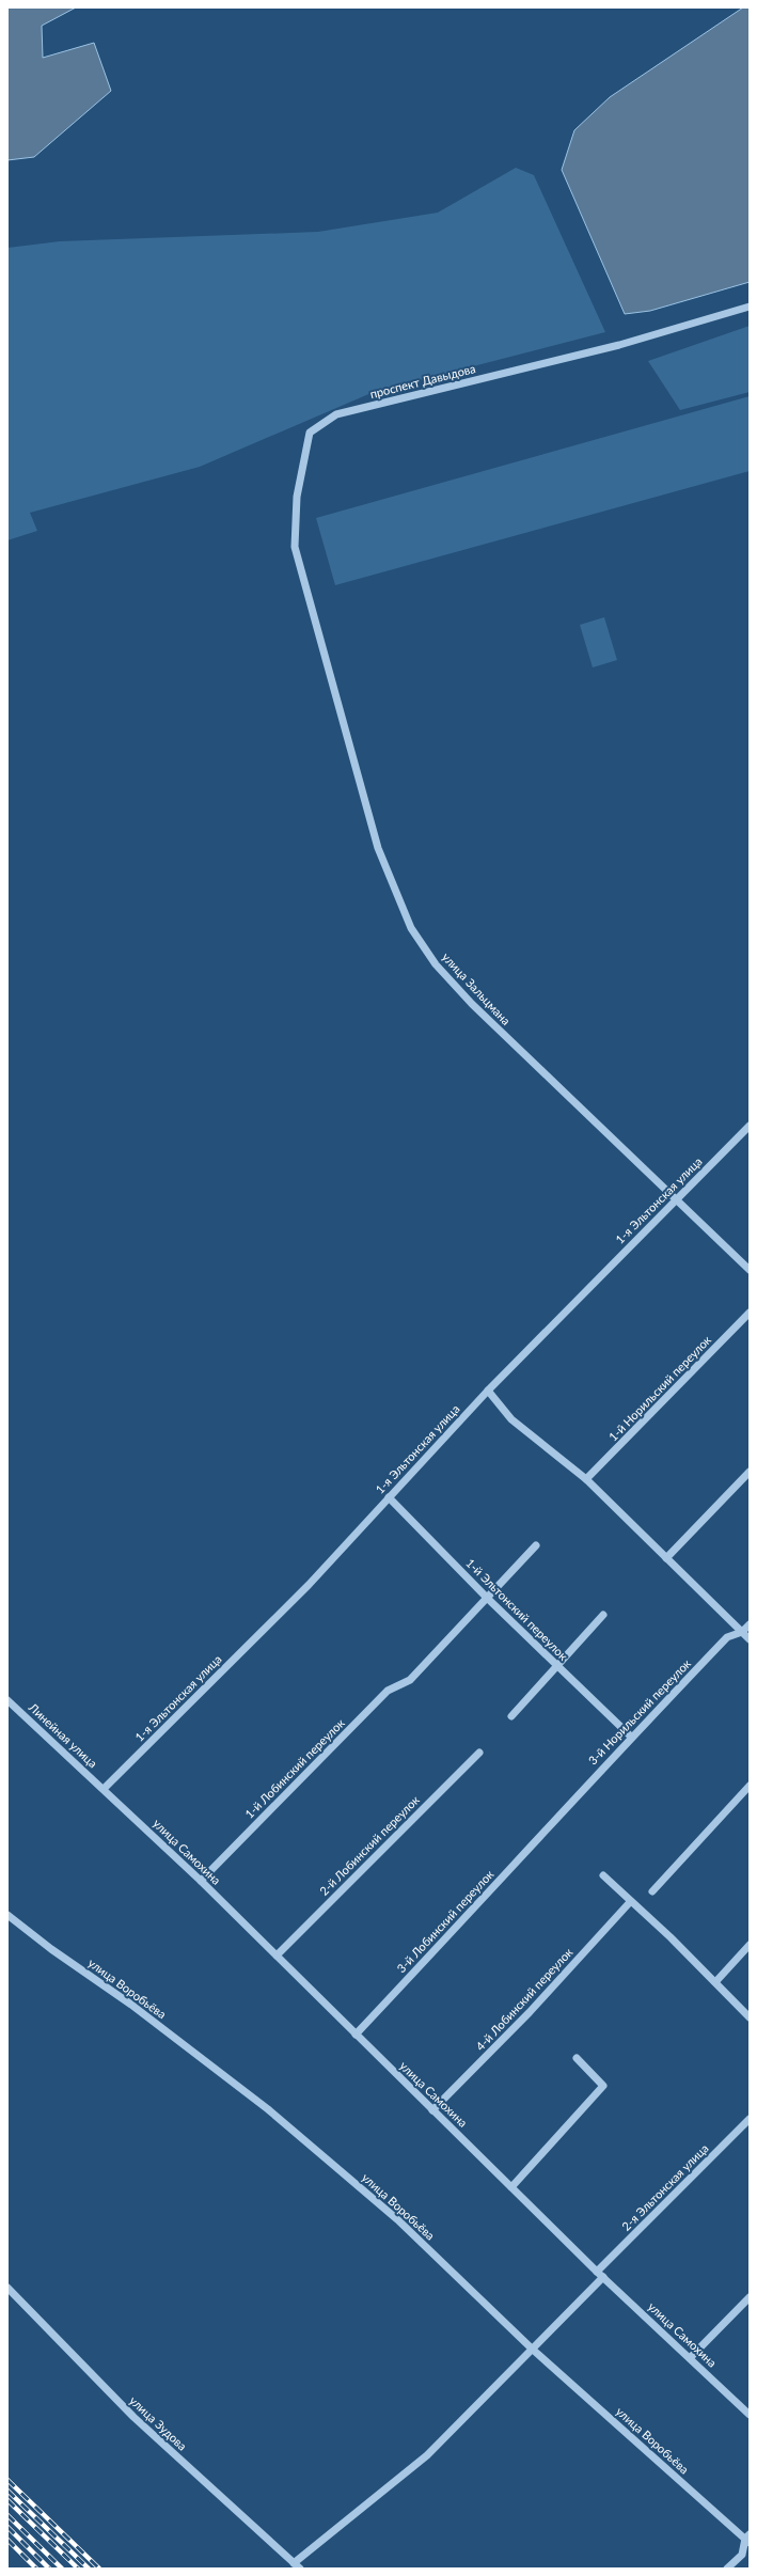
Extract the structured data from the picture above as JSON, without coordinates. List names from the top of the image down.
{
  "streets": {
    "street": [
      "проспект Давыдова",
      "улица Зальцмана",
      "1-я Эльтонская улица",
      "1-й Норильский переулок",
      "1-й Эльтонский переулок",
      "3-й Норильский переулок",
      "Линейная улица",
      "1-й Лобинский переулок",
      "2-й Лобинский переулок",
      "улица Самохина",
      "3-й Лобинский переулок",
      "улица Воробьёва",
      "4-й Лобинский переулок",
      "2-я Эльтонская улица",
      "улица Зудова"
    ]
  },
  "crossings": [
    ["проспект Давыдова", "улица Зальцмана"],
    ["улица Зальцмана", "1-я Эльтонская улица"],
    ["1-я Эльтонская улица", "1-й Эльтонский переулок"],
    ["1-я Эльтонская улица", "Линейная улица"],
    ["1-я Эльтонская улица", "улица Самохина"],
    ["1-й Эльтонский переулок", "3-й Норильский переулок"],
    ["1-й Эльтонский переулок", "1-й Лобинский переулок"],
    ["3-й Норильский переулок", "3-й Лобинский переулок"],
    ["Линейная улица", "улица Самохина"],
    ["1-й Лобинский переулок", "улица Самохина"],
    ["2-й Лобинский переулок", "улица Самохина"],
    ["улица Самохина", "3-й Лобинский переулок"],
    ["улица Самохина", "4-й Лобинский переулок"],
    ["улица Самохина", "2-я Эльтонская улица"]
  ]
}
